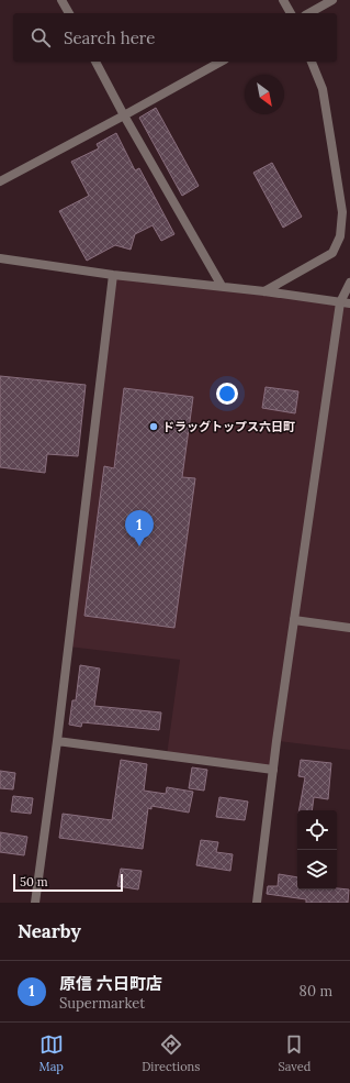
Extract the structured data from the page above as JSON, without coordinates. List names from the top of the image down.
{
  "places": ["ドラッグトップス六日町"],
  "scale_bar": "50 m",
  "north": "bottom right",
  "page": {
    "search": "Search here",
    "pins": "1",
    "scale": "50 m",
    "heading": "Nearby",
    "list": [
      {
        "mark": "1",
        "name": "原信 六日町店",
        "note": "Supermarket",
        "value": "80 m"
      }
    ],
    "nav": ["Map", "Directions", "Saved"]
  }
}
